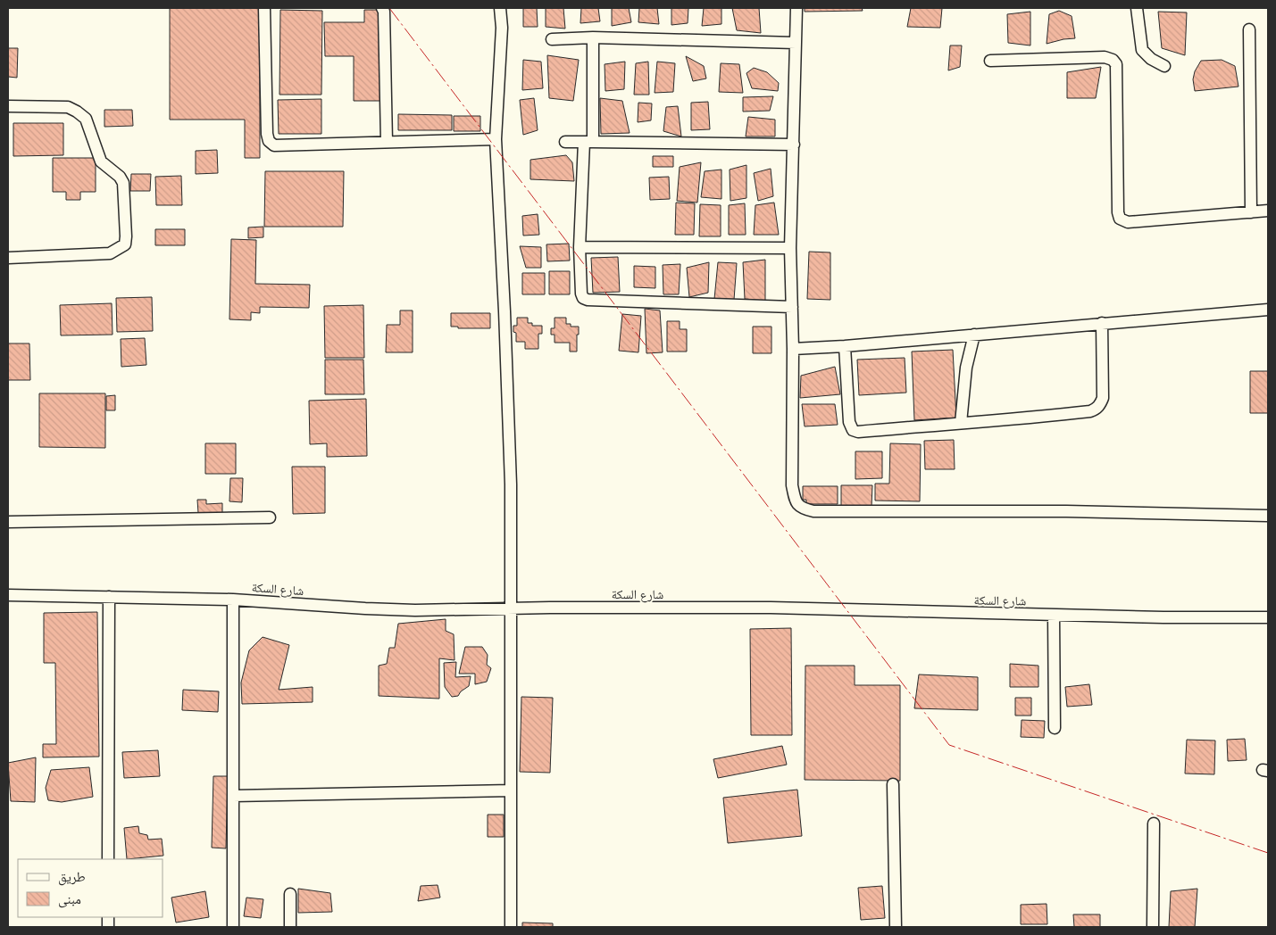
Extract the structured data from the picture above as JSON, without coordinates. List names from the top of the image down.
{
  "streets": {
    "street": ["شارع السكة"]
  },
  "legend": ["طريق", "مبنى"]
}
